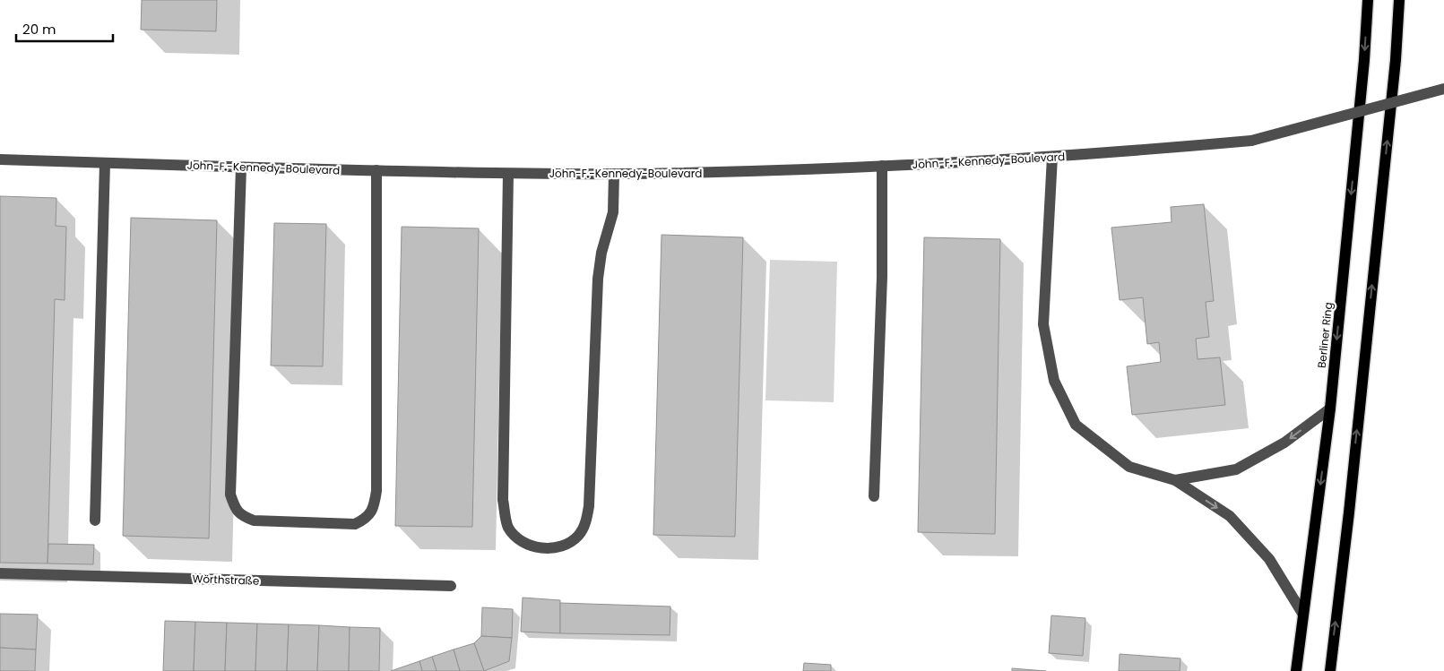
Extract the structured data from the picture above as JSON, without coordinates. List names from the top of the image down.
{
  "streets": {
    "main road": ["Berliner Ring"],
    "street": ["John-F.-Kennedy-Boulevard", "Wörthstraße"]
  },
  "scale_bar": "20 m"
}
